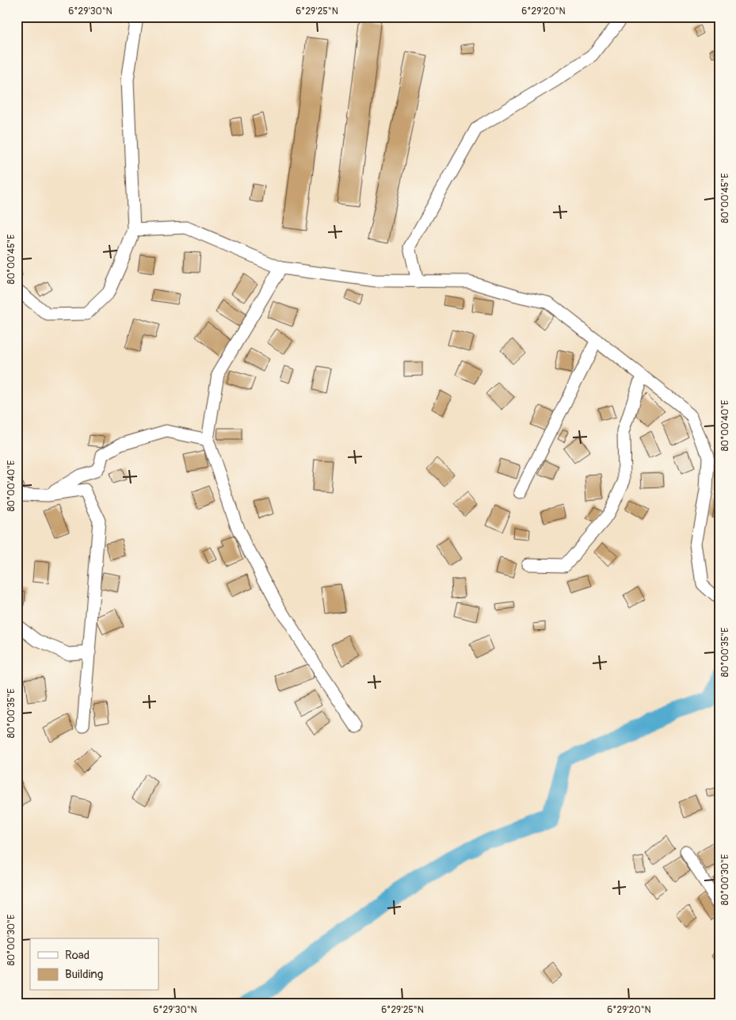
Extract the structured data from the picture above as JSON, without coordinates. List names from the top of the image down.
{
  "legend": ["Road", "Building"],
  "coordinates": [
    "6°29'30\"N",
    "6°29'25\"N",
    "6°29'20\"N",
    "80°00'45\"E",
    "80°00'40\"E",
    "80°00'35\"E",
    "80°00'30\"E"
  ]
}
